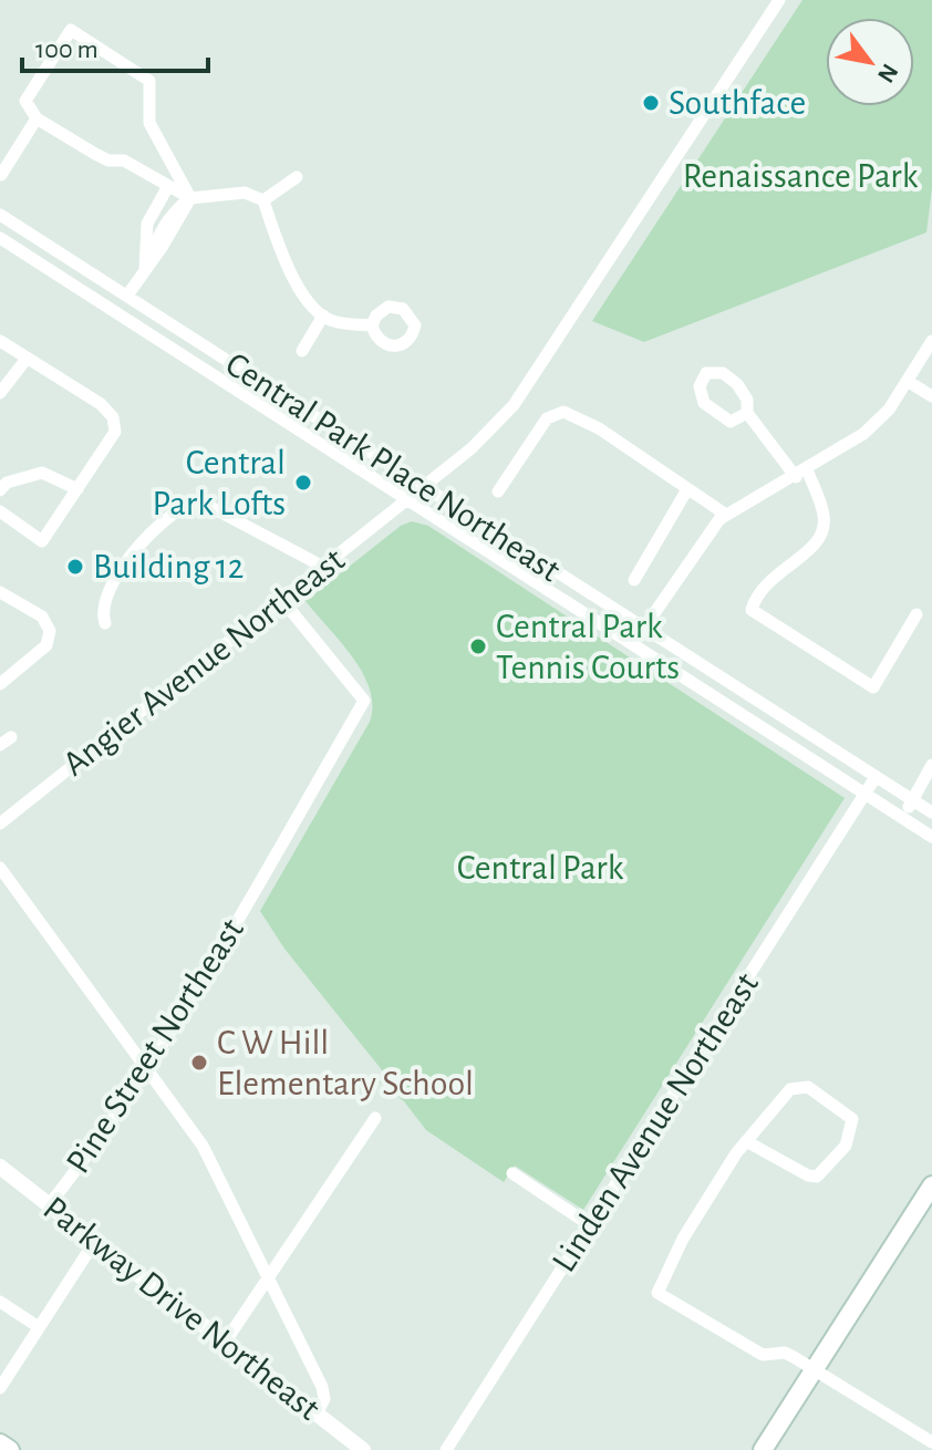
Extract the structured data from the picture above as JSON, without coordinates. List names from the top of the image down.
{
  "streets": {
    "street": [
      "Central Park Place Northeast",
      "Angier Avenue Northeast",
      "Pine Street Northeast",
      "Linden Avenue Northeast",
      "Parkway Drive Northeast"
    ]
  },
  "crossings": [
    ["Central Park Place Northeast", "Angier Avenue Northeast"],
    ["Central Park Place Northeast", "Linden Avenue Northeast"],
    ["Angier Avenue Northeast", "Pine Street Northeast"],
    ["Pine Street Northeast", "Parkway Drive Northeast"]
  ],
  "parks": ["Renaissance Park", "Central Park"],
  "places": [
    "Southface",
    "Central Park Lofts",
    "Building 12",
    "Central Park Tennis Courts",
    "C W Hill Elementary School"
  ],
  "scale_bar": "100 m",
  "north": "bottom right"
}
